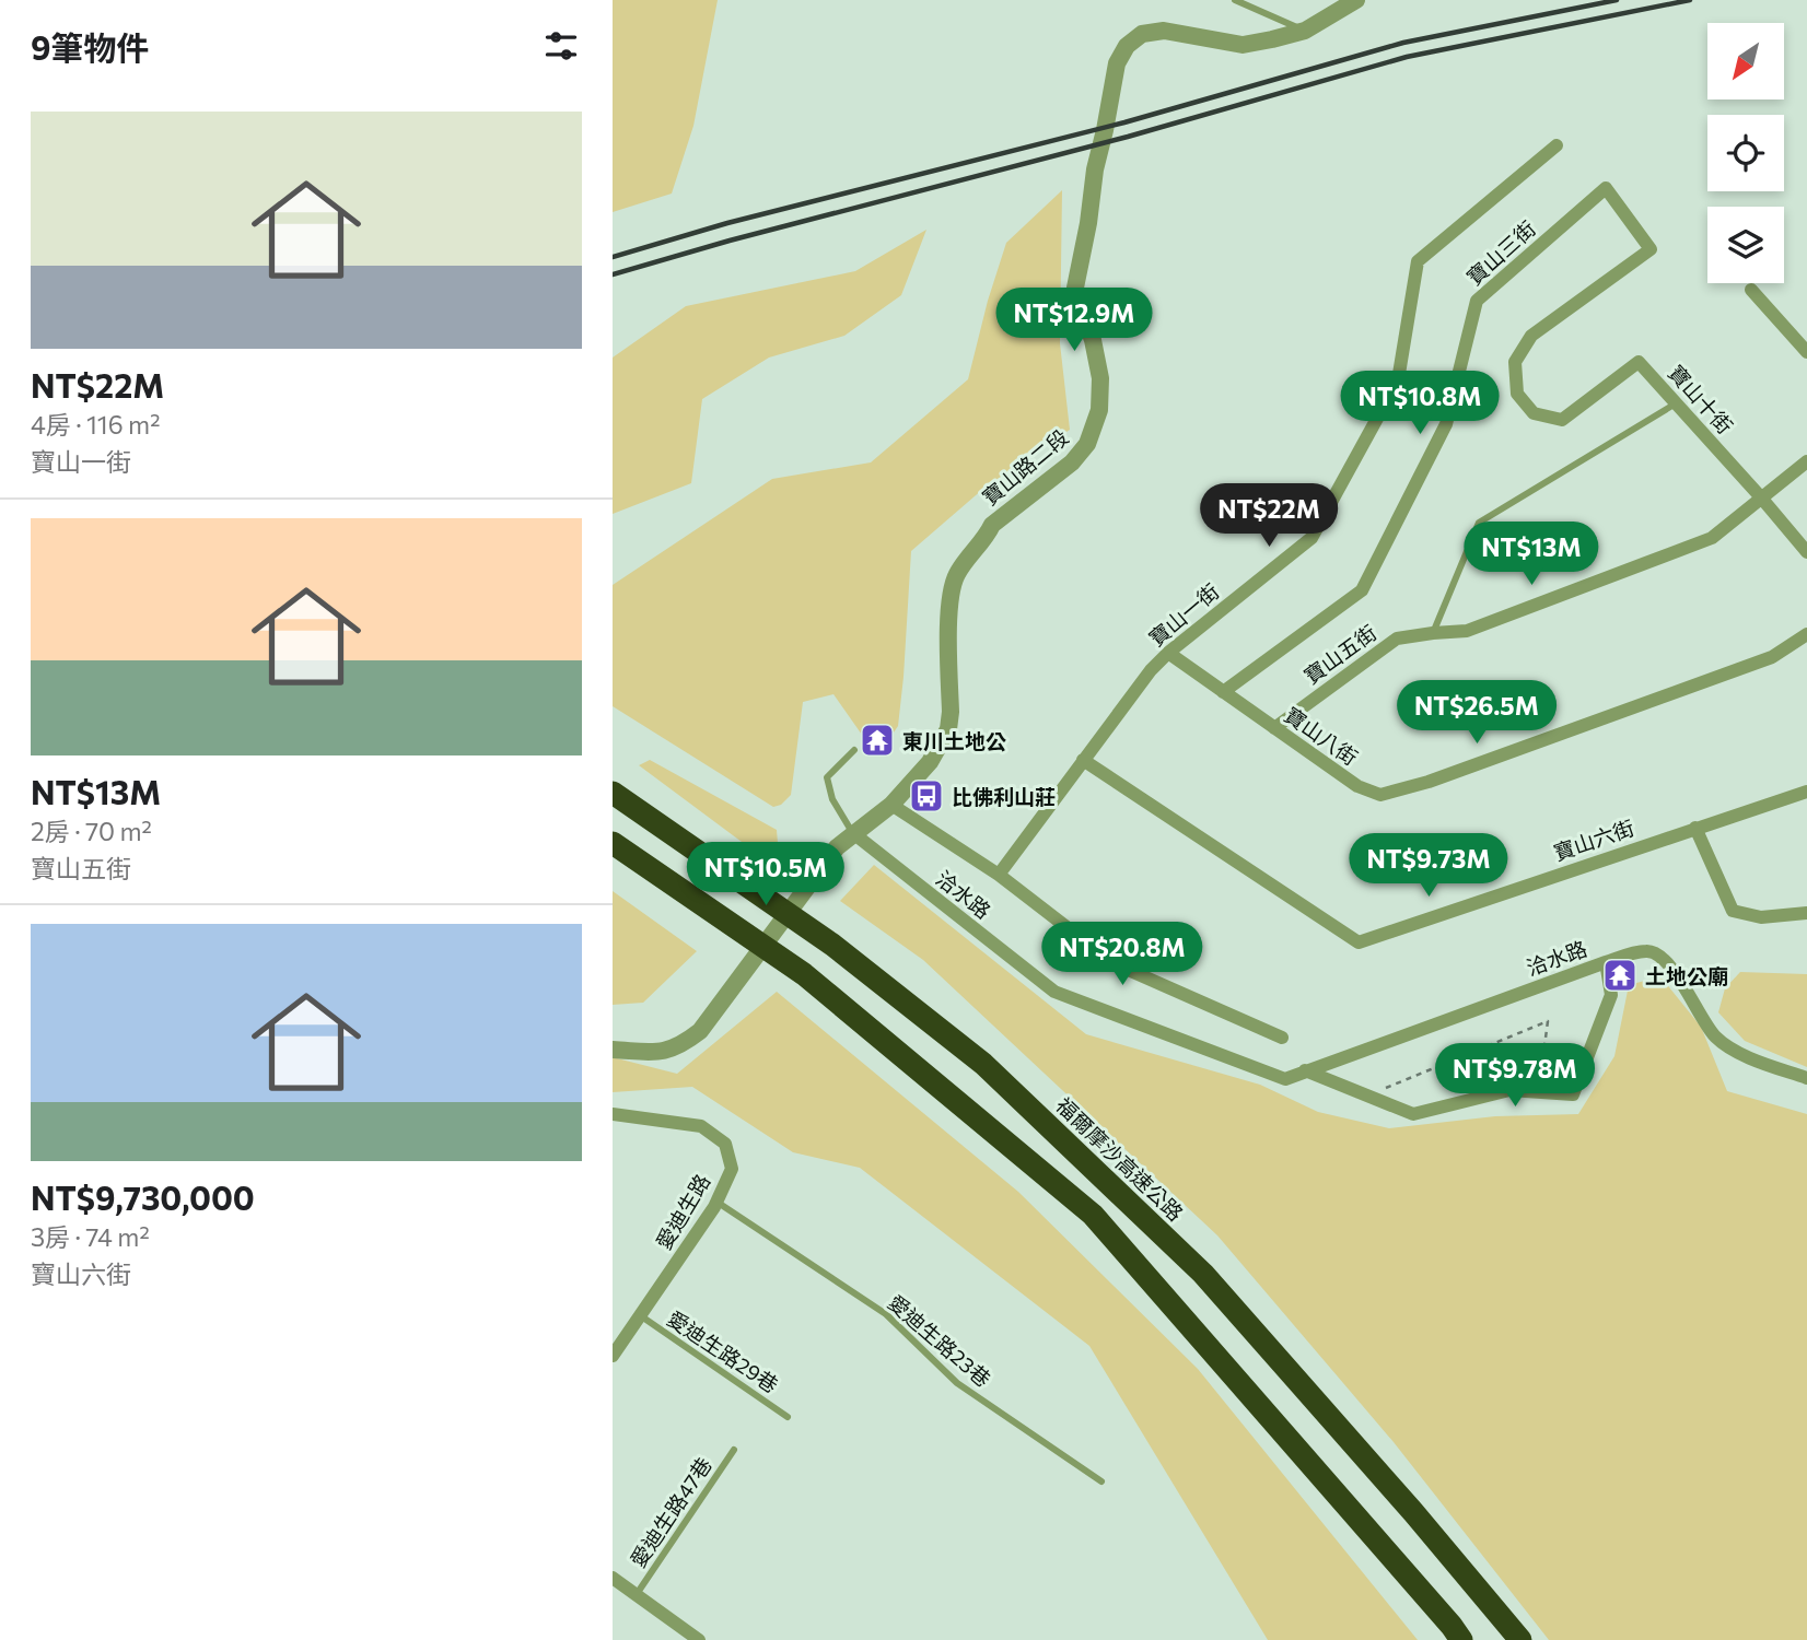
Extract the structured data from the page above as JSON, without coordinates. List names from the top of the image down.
{
  "streets": {
    "highway": ["福爾摩沙高速公路"],
    "street": [
      "寶山三街",
      "寶山十街",
      "寶山路二段",
      "寶山一街",
      "寶山五街",
      "寶山八街",
      "寶山六街",
      "洽水路",
      "愛迪生路"
    ],
    "lane": ["愛迪生路23巷", "愛迪生路29巷", "愛迪生路47巷"]
  },
  "crossings": [
    ["寶山三街", "寶山十街"],
    ["寶山三街", "寶山八街"],
    ["寶山十街", "寶山五街"],
    ["寶山路二段", "洽水路"],
    ["寶山一街", "寶山八街"],
    ["寶山一街", "寶山六街"],
    ["寶山五街", "寶山八街"],
    ["愛迪生路", "愛迪生路23巷"],
    ["愛迪生路", "愛迪生路29巷"]
  ],
  "places": {
    "temple": ["東川土地公", "土地公廟"],
    "bus stop": ["比佛利山莊"]
  },
  "north": "bottom left",
  "page": {
    "heading": "9筆物件",
    "list": [
      {
        "name": "NT$22M",
        "note": "4房 · 116 m² · 寶山一街"
      },
      {
        "name": "NT$13M",
        "note": "2房 · 70 m² · 寶山五街"
      },
      {
        "name": "NT$9,730,000",
        "note": "3房 · 74 m² · 寶山六街"
      }
    ],
    "price": [
      "NT$12.9M",
      "NT$10.8M",
      "NT$22M",
      "NT$13M",
      "NT$26.5M",
      "NT$9.73M",
      "NT$10.5M",
      "NT$20.8M",
      "NT$9.78M"
    ]
  }
}
